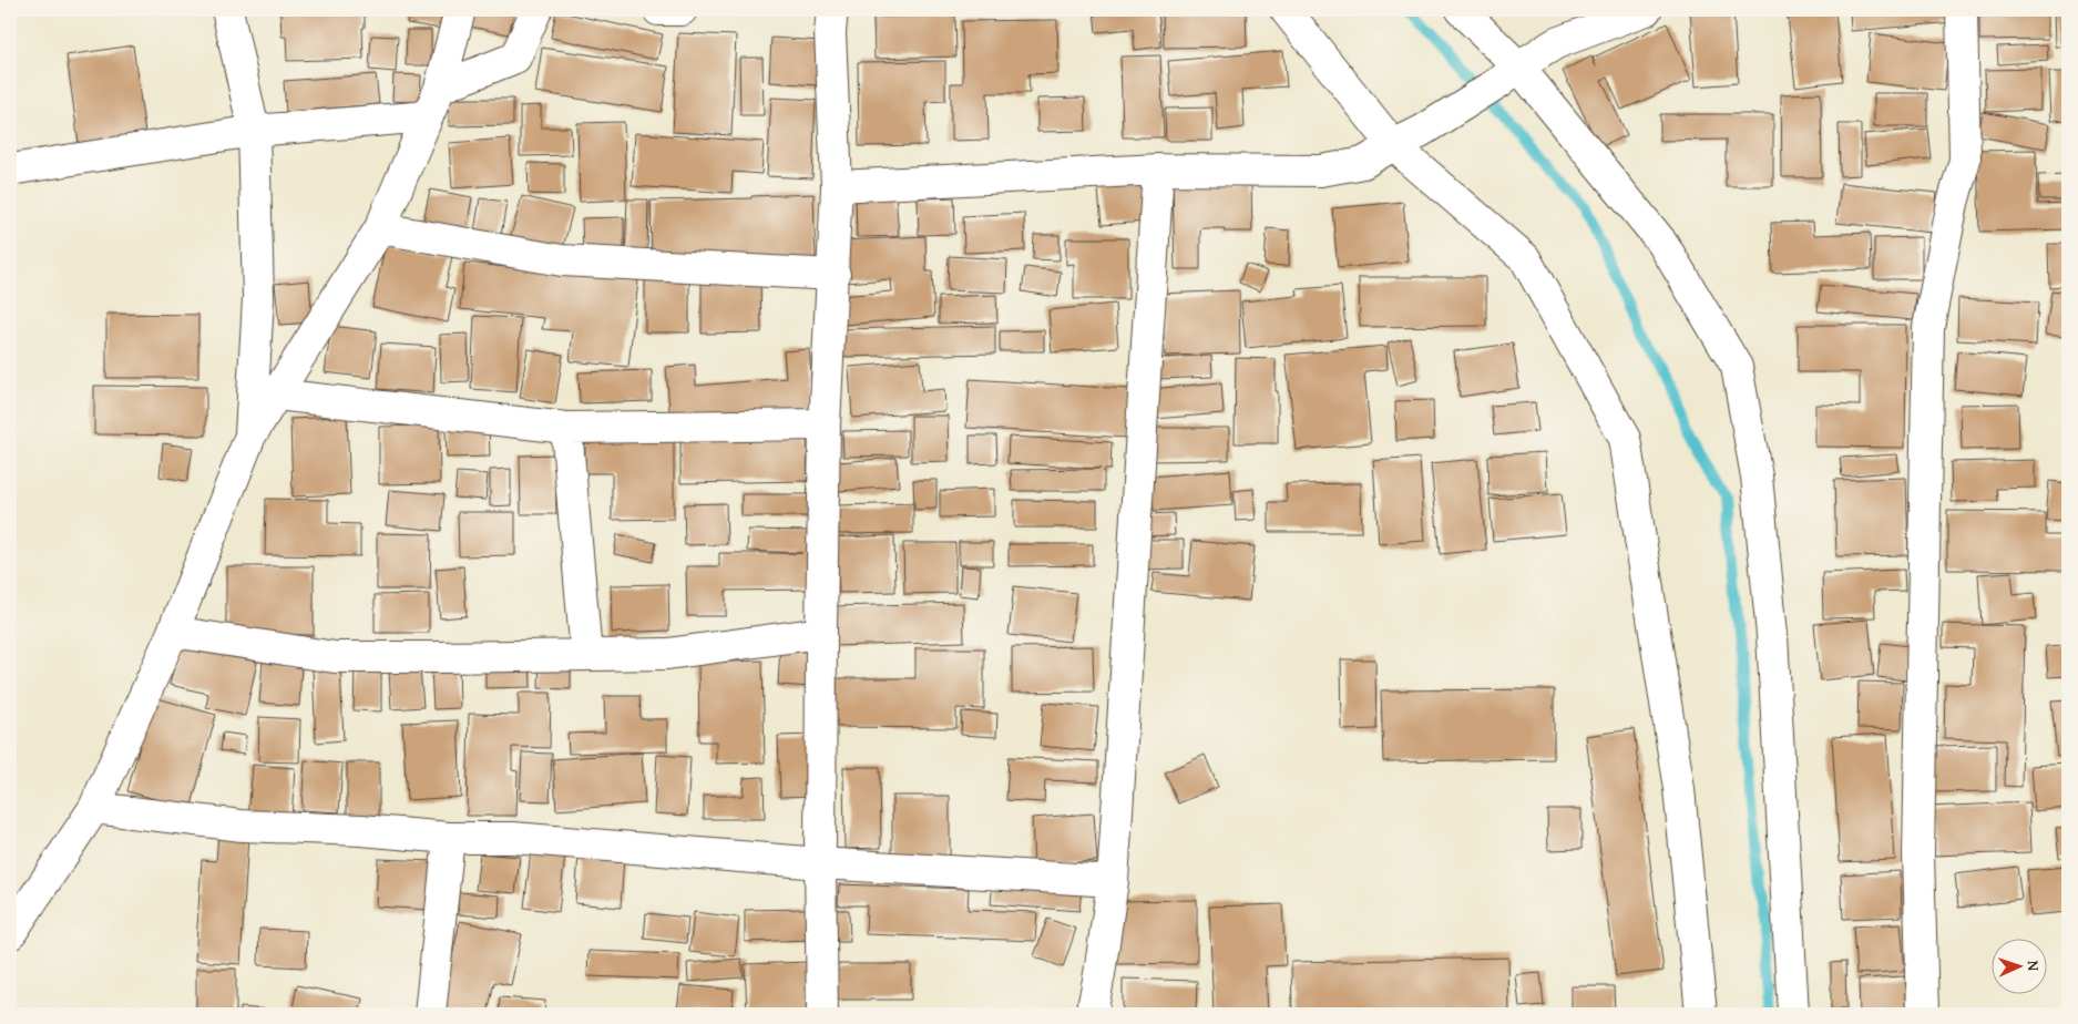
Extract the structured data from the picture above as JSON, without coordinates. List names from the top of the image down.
{
  "north": "right"
}
